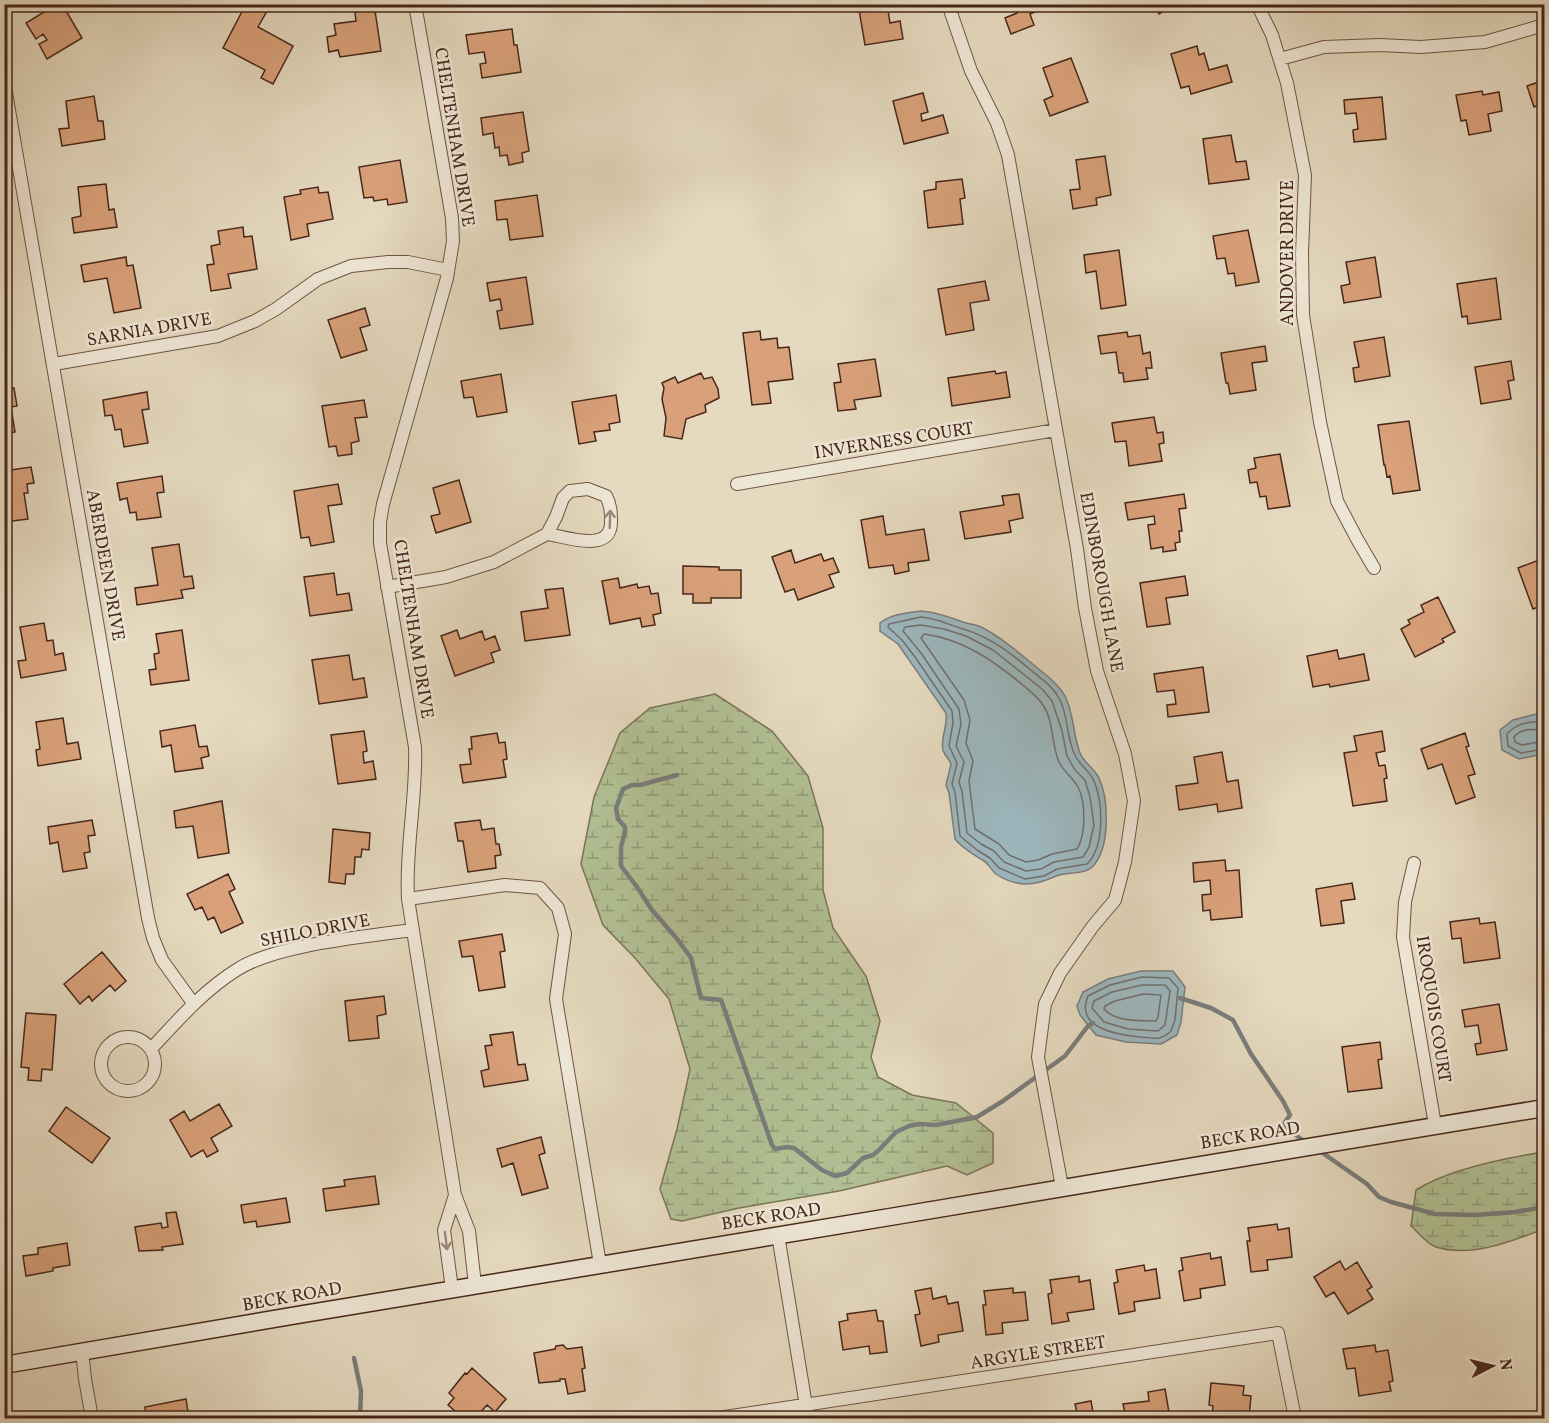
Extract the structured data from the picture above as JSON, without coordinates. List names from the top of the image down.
{
  "streets": {
    "main road": ["BECK ROAD"],
    "street": [
      "CHELTENHAM DRIVE",
      "ANDOVER DRIVE",
      "SARNIA DRIVE",
      "INVERNESS COURT",
      "ABERDEEN DRIVE",
      "EDINBOROUGH LANE",
      "SHILO DRIVE",
      "IROQUOIS COURT",
      "ARGYLE STREET"
    ]
  },
  "crossings": [
    ["CHELTENHAM DRIVE", "SARNIA DRIVE"],
    ["CHELTENHAM DRIVE", "SHILO DRIVE"],
    ["CHELTENHAM DRIVE", "BECK ROAD"],
    ["SARNIA DRIVE", "ABERDEEN DRIVE"],
    ["INVERNESS COURT", "EDINBOROUGH LANE"],
    ["ABERDEEN DRIVE", "SHILO DRIVE"],
    ["EDINBOROUGH LANE", "BECK ROAD"],
    ["IROQUOIS COURT", "BECK ROAD"]
  ],
  "north": "right"
}
